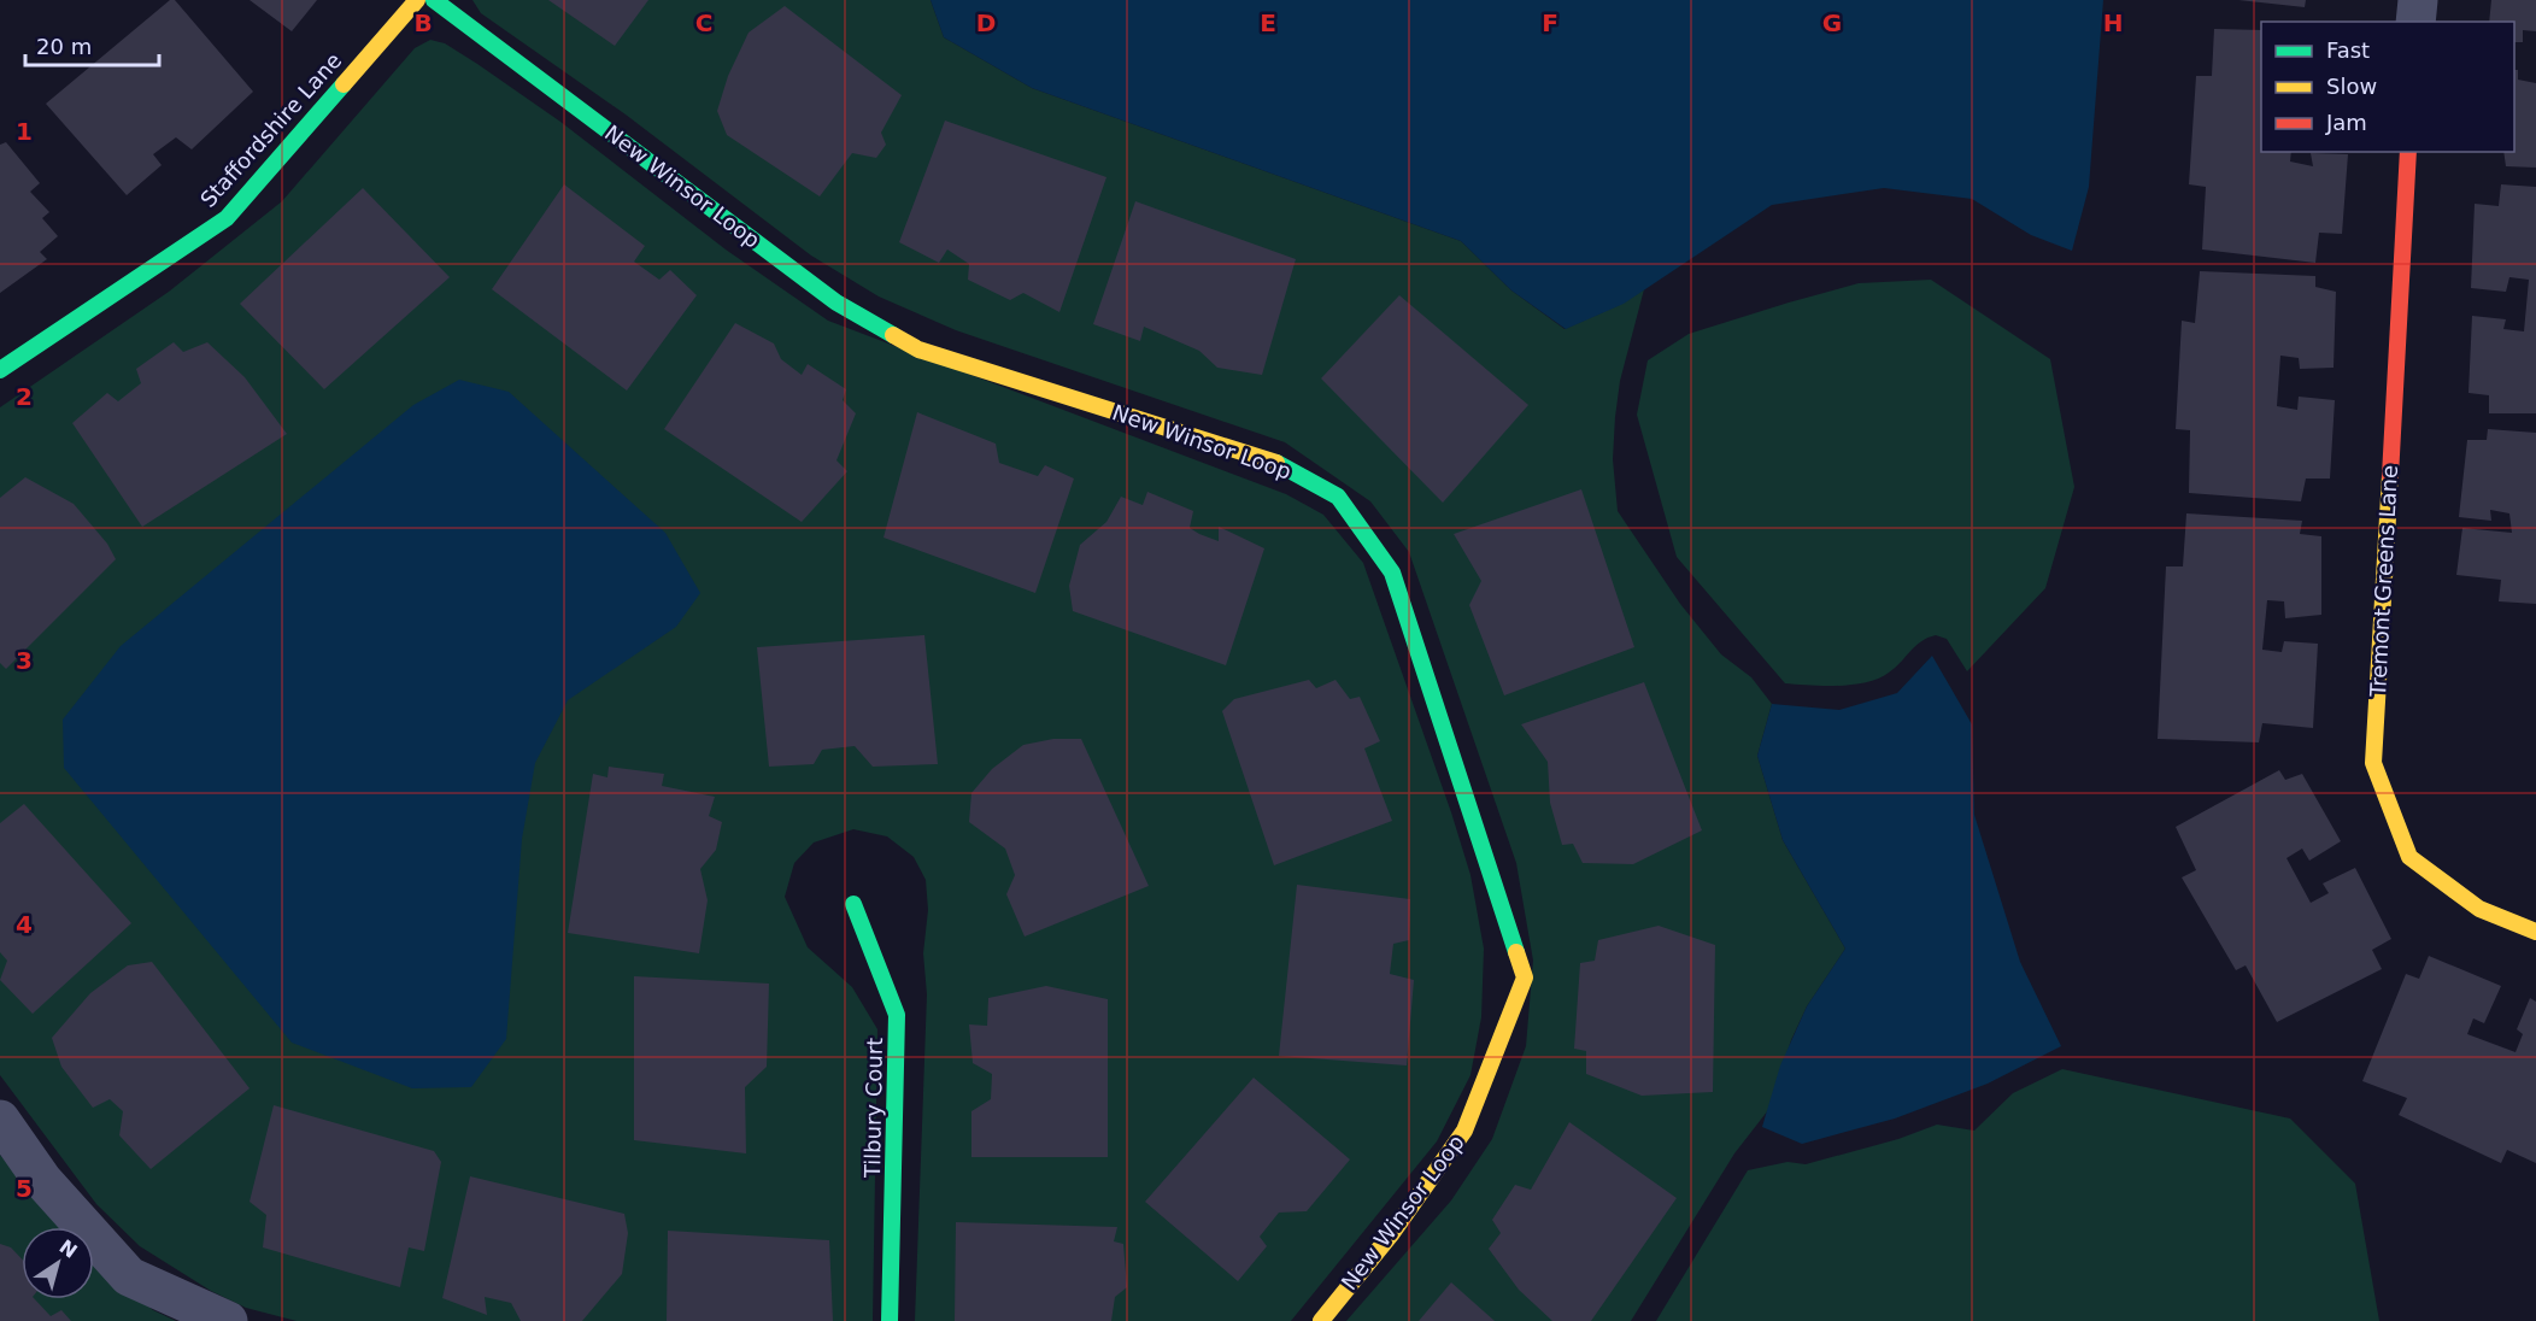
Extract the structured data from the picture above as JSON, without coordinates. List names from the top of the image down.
{
  "streets": {
    "street": [
      "Staffordshire Lane",
      "New Winsor Loop",
      "Tremont Greens Lane",
      "Tilbury Court"
    ]
  },
  "legend": ["Fast", "Slow", "Jam"],
  "scale_bar": "20 m",
  "north": "top right",
  "grid": {
    "columns": [
      "B",
      "C",
      "D",
      "E",
      "F",
      "G",
      "H"
    ],
    "rows": [
      "1",
      "2",
      "3",
      "4",
      "5"
    ]
  }
}
